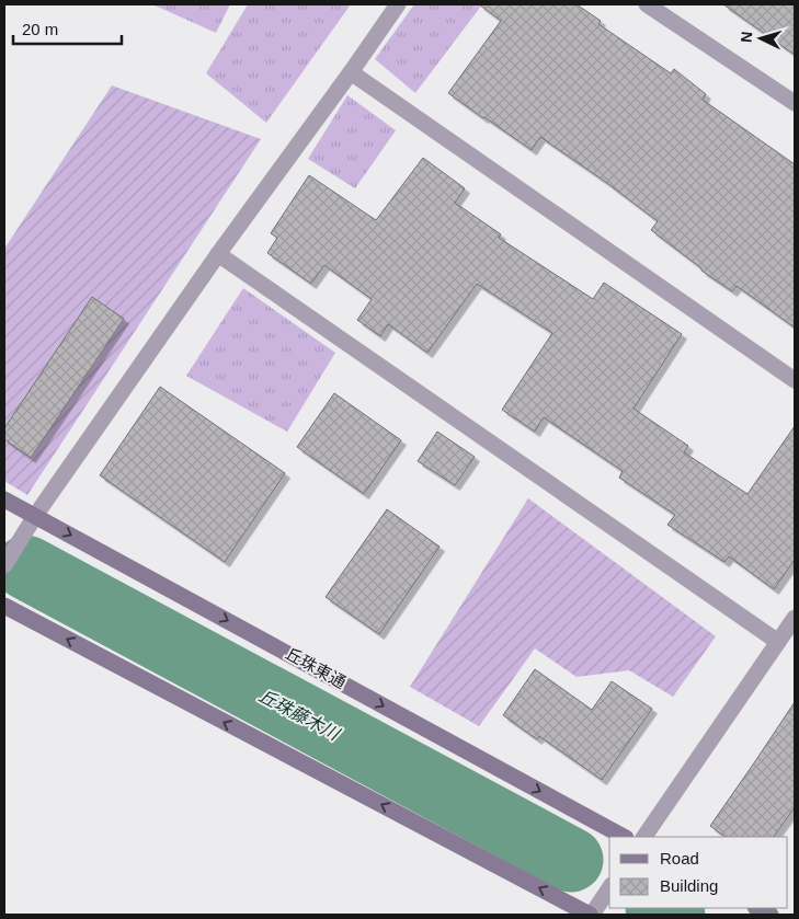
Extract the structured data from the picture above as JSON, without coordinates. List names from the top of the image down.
{
  "streets": {
    "street": ["丘珠東通"]
  },
  "water": ["丘珠藤木川"],
  "legend": ["Road", "Building"],
  "scale_bar": "20 m",
  "north": "left"
}
